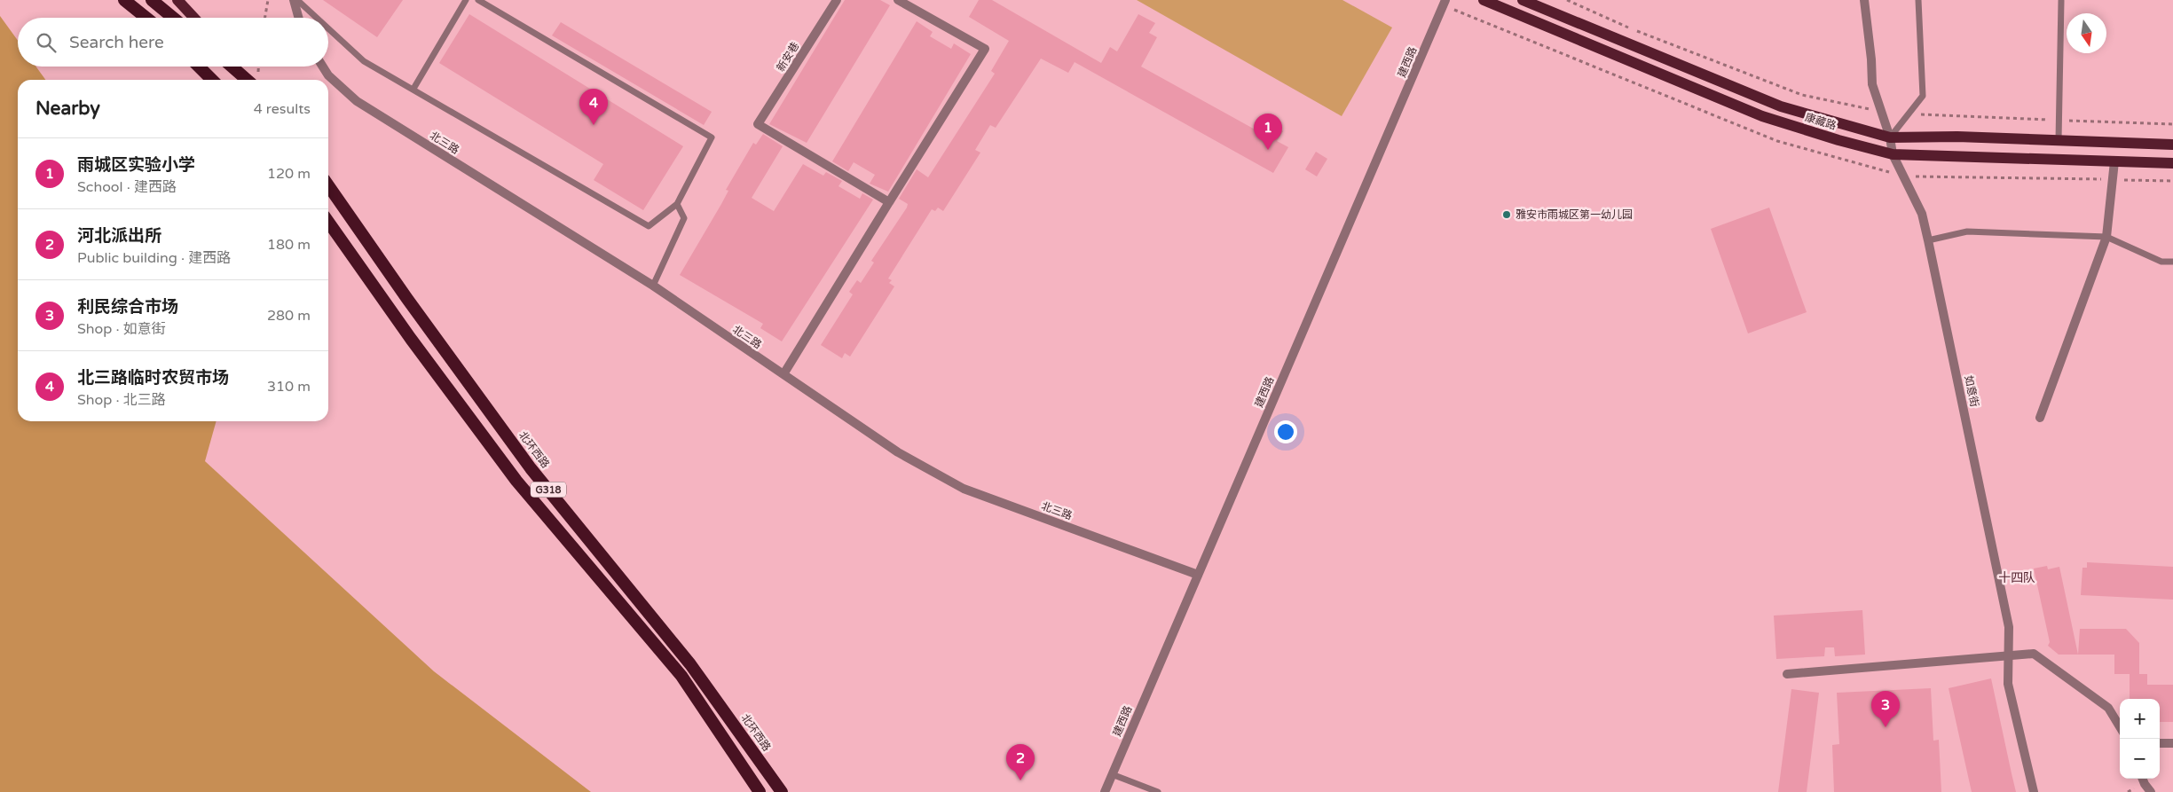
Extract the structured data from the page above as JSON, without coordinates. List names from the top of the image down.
{
  "streets": {
    "highway": ["北环西路", "G318"],
    "main road": ["康藏路"],
    "street": [
      "新安巷",
      "建西路",
      "北三路",
      "如意街"
    ]
  },
  "crossings": [
    ["建西路", "北三路"],
    ["康藏路", "如意街"]
  ],
  "districts": ["十四队"],
  "places": ["雅安市雨城区第一幼儿园"],
  "north": "bottom",
  "page": {
    "search": "Search here",
    "heading": ["Nearby", "4 results"],
    "pins": [
      "4",
      "1",
      "3",
      "2"
    ],
    "list": [
      {
        "mark": "1",
        "name": "雨城区实验小学",
        "note": "School · 建西路",
        "value": "120 m"
      },
      {
        "mark": "2",
        "name": "河北派出所",
        "note": "Public building · 建西路",
        "value": "180 m"
      },
      {
        "mark": "3",
        "name": "利民综合市场",
        "note": "Shop · 如意街",
        "value": "280 m"
      },
      {
        "mark": "4",
        "name": "北三路临时农贸市场",
        "note": "Shop · 北三路",
        "value": "310 m"
      }
    ],
    "map_buttons": ["+", "−"]
  }
}
